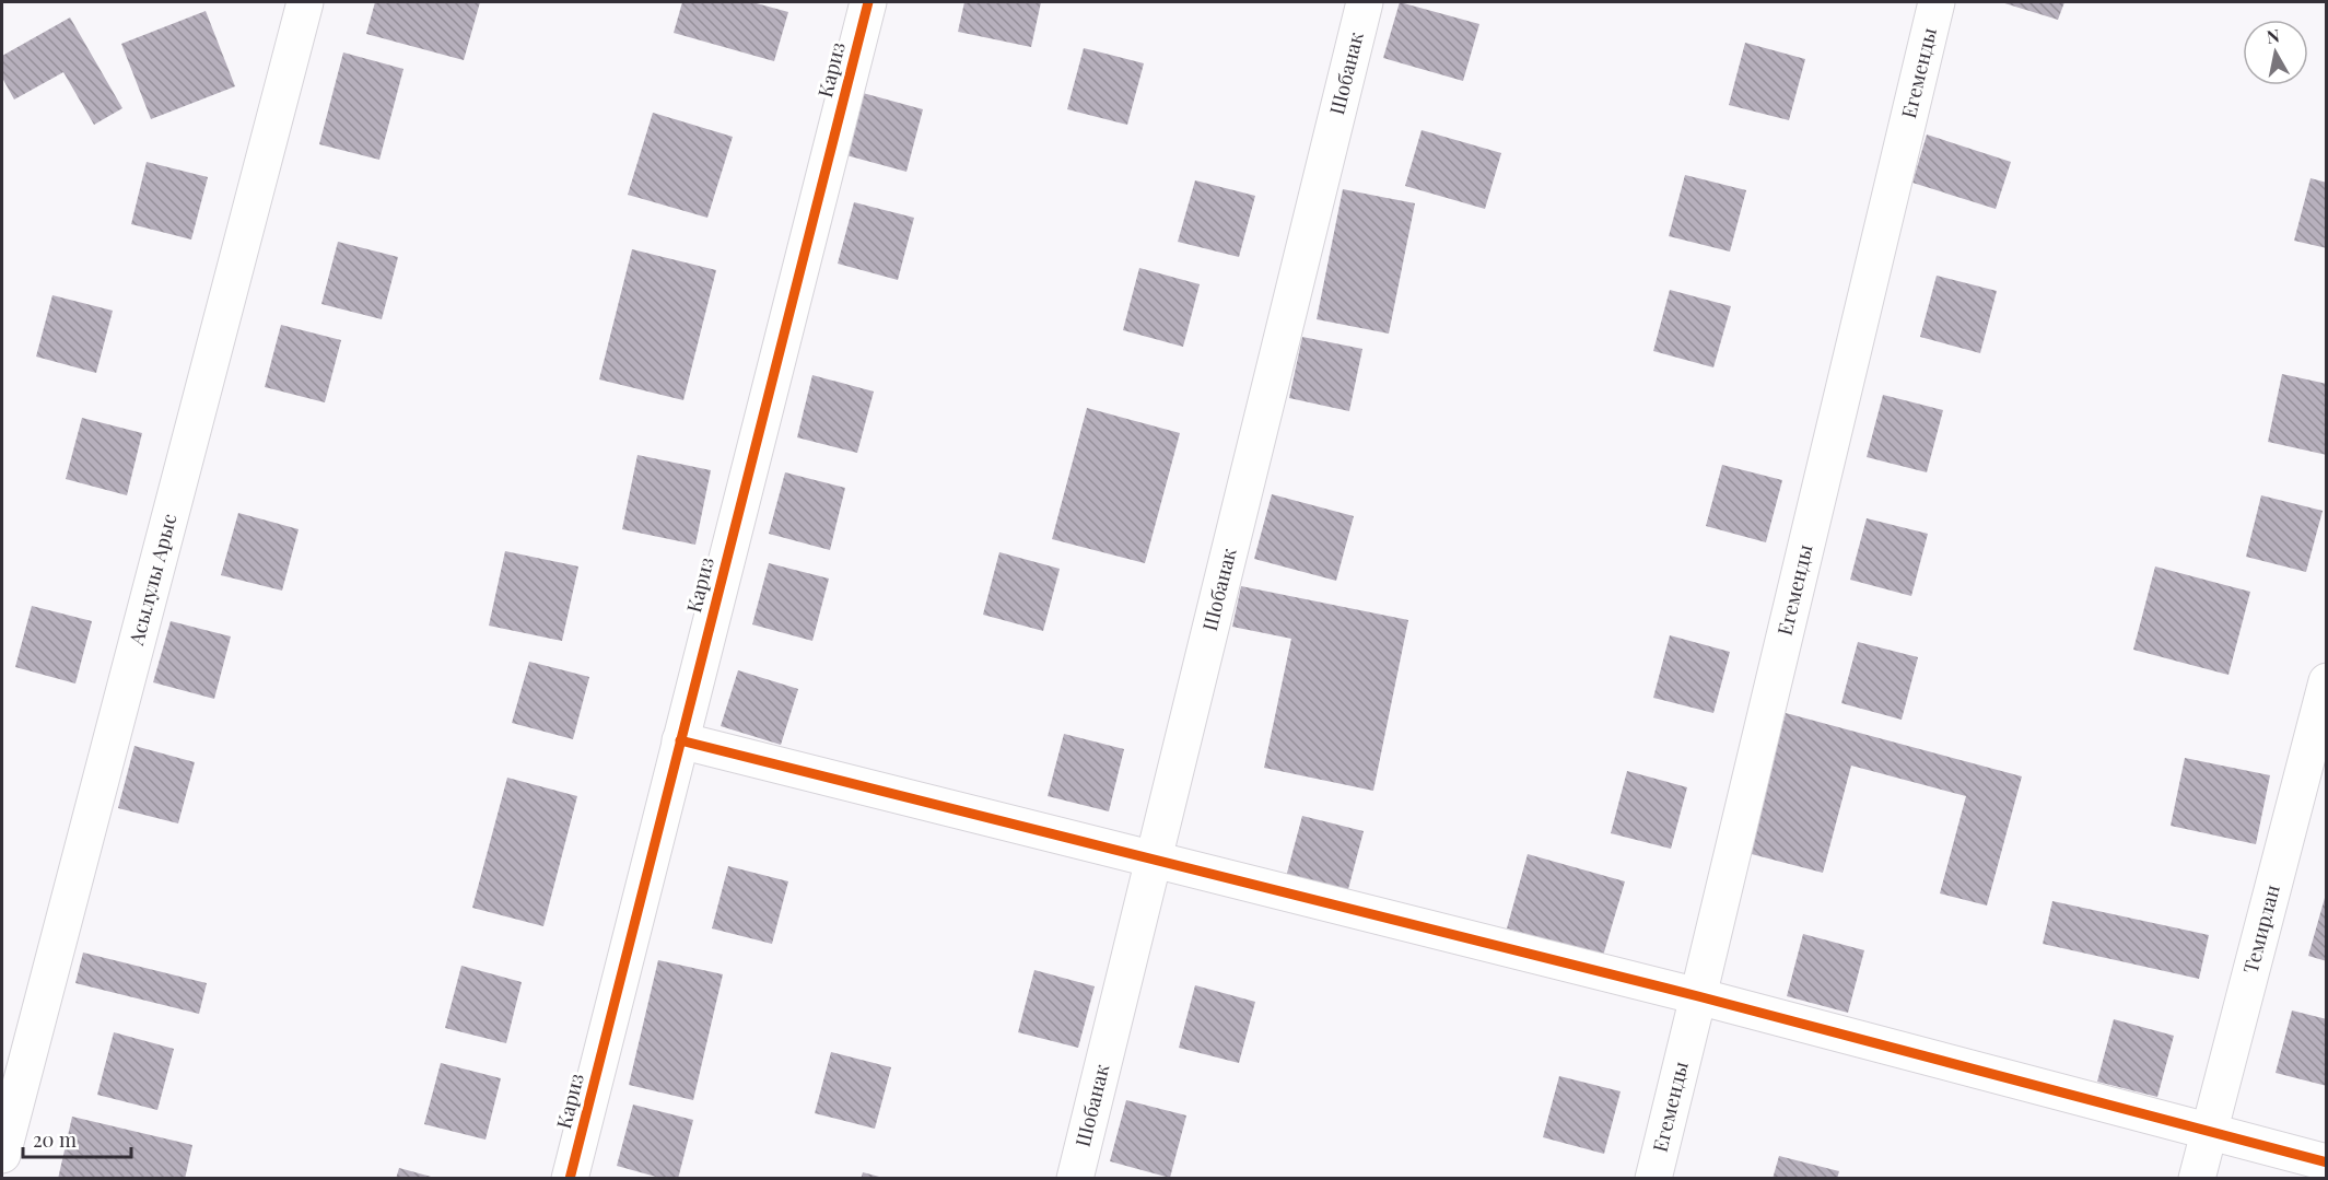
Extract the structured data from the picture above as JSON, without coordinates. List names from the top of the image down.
{
  "streets": {
    "street": [
      "Кариз",
      "Егеменды",
      "Шобанак",
      "Асылулы Арыс",
      "Темирлан"
    ]
  },
  "scale_bar": "20 m",
  "north": "top"
}
